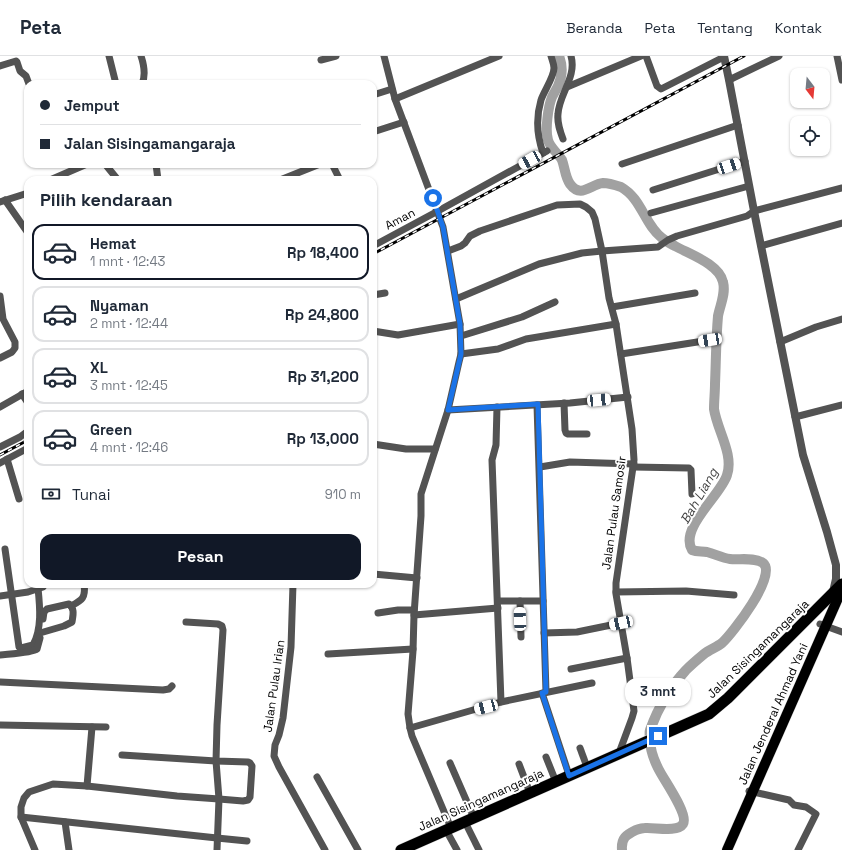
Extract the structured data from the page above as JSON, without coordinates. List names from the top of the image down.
{
  "streets": {
    "highway": ["Jalan Sisingamangaraja"],
    "main road": ["Jalan Jenderal Ahmad Yani"],
    "street": ["Aman", "Jalan Pulau Samosir", "Jalan Pulau Irian"]
  },
  "crossings": [
    ["Jalan Pulau Samosir", "Jalan Sisingamangaraja"],
    ["Jalan Sisingamangaraja", "Jalan Jenderal Ahmad Yani"]
  ],
  "water": ["Bah Liang"],
  "north": "bottom",
  "page": {
    "header": "Peta",
    "nav": [
      "Beranda",
      "Peta",
      "Tentang",
      "Kontak"
    ],
    "banner": ["Jemput", "Jalan Sisingamangaraja"],
    "heading": "Pilih kendaraan",
    "list": [
      {
        "name": "Hemat",
        "note": "1 mnt · 12:43",
        "value": "Rp 18,400"
      },
      {
        "name": "Nyaman",
        "note": "2 mnt · 12:44",
        "value": "Rp 24,800"
      },
      {
        "name": "XL",
        "note": "3 mnt · 12:45",
        "value": "Rp 31,200"
      },
      {
        "name": "Green",
        "note": "4 mnt · 12:46",
        "value": "Rp 13,000"
      }
    ],
    "pay": ["Tunai", "910 m"],
    "buttons": "Pesan",
    "bubble": "3 mnt"
  }
}
